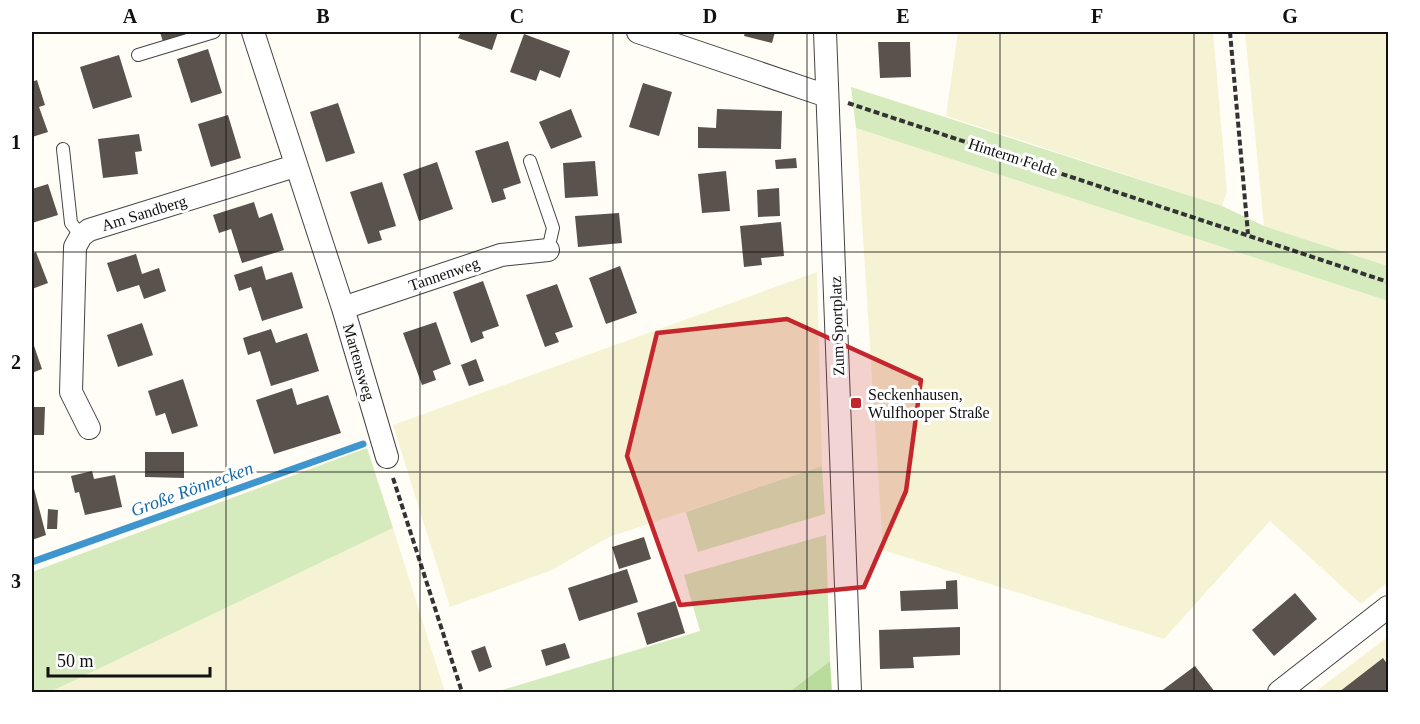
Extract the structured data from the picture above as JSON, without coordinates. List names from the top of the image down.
{
  "streets": {
    "street": [
      "Am Sandberg",
      "Tannenweg",
      "Zum Sportplatz",
      "Martensweg"
    ],
    "path": ["Hinterm Felde"]
  },
  "crossings": [
    ["Hinterm Felde", "Zum Sportplatz"],
    ["Am Sandberg", "Martensweg"],
    ["Tannenweg", "Martensweg"]
  ],
  "water": ["Große Rönnecken"],
  "places": {
    "transit": ["Seckenhausen, Wulfhooper Straße"]
  },
  "scale_bar": "50 m",
  "grid": {
    "columns": [
      "A",
      "B",
      "C",
      "D",
      "E",
      "F",
      "G"
    ],
    "rows": ["1", "2", "3"]
  }
}
